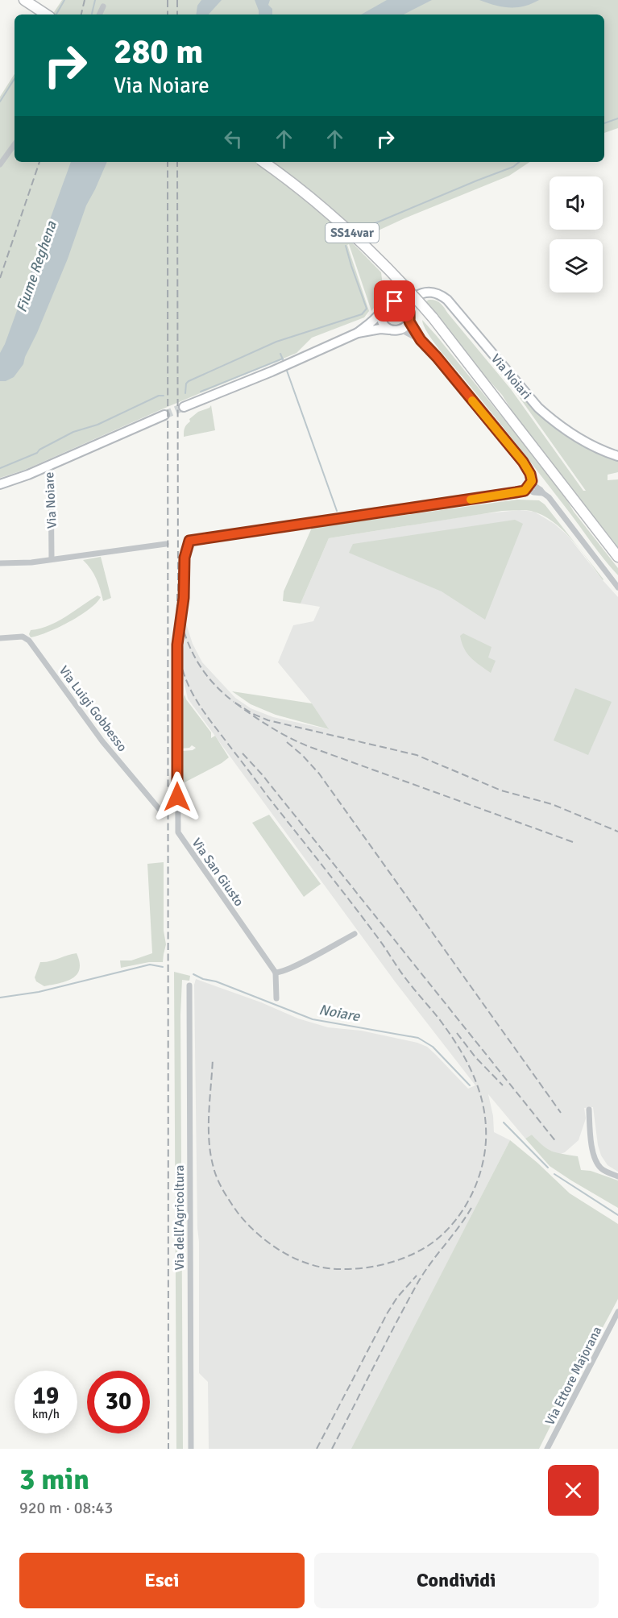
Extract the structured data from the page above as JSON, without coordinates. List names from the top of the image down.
{
  "streets": {
    "highway": ["SS14var"],
    "street": [
      "Via Noiari",
      "Via Noiare",
      "Via Luigi Gobbesso",
      "Via San Giusto",
      "Via dell'Agricoltura",
      "Via Ettore Majorana"
    ]
  },
  "water": ["Fiume Reghena", "Noiare"],
  "page": {
    "turn": ["280 m", "Via Noiare"],
    "speed": "19 km/h",
    "limit": "30",
    "heading": ["3 min", "920 m · 08:43"],
    "buttons": ["Esci", "Condividi"]
  }
}
